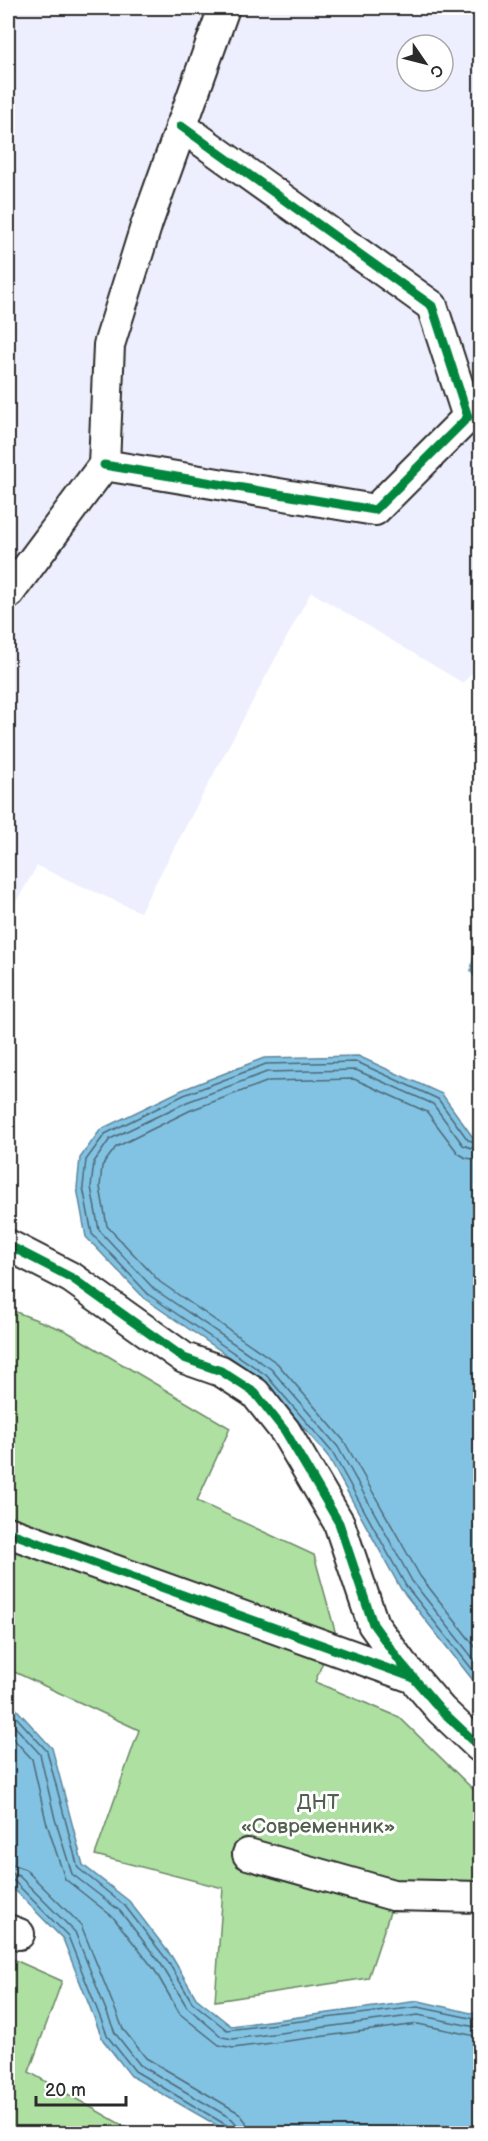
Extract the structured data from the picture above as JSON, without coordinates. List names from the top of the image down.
{
  "parks": ["ДНТ «Современник»"],
  "scale_bar": "20 m",
  "north": "bottom right"
}
